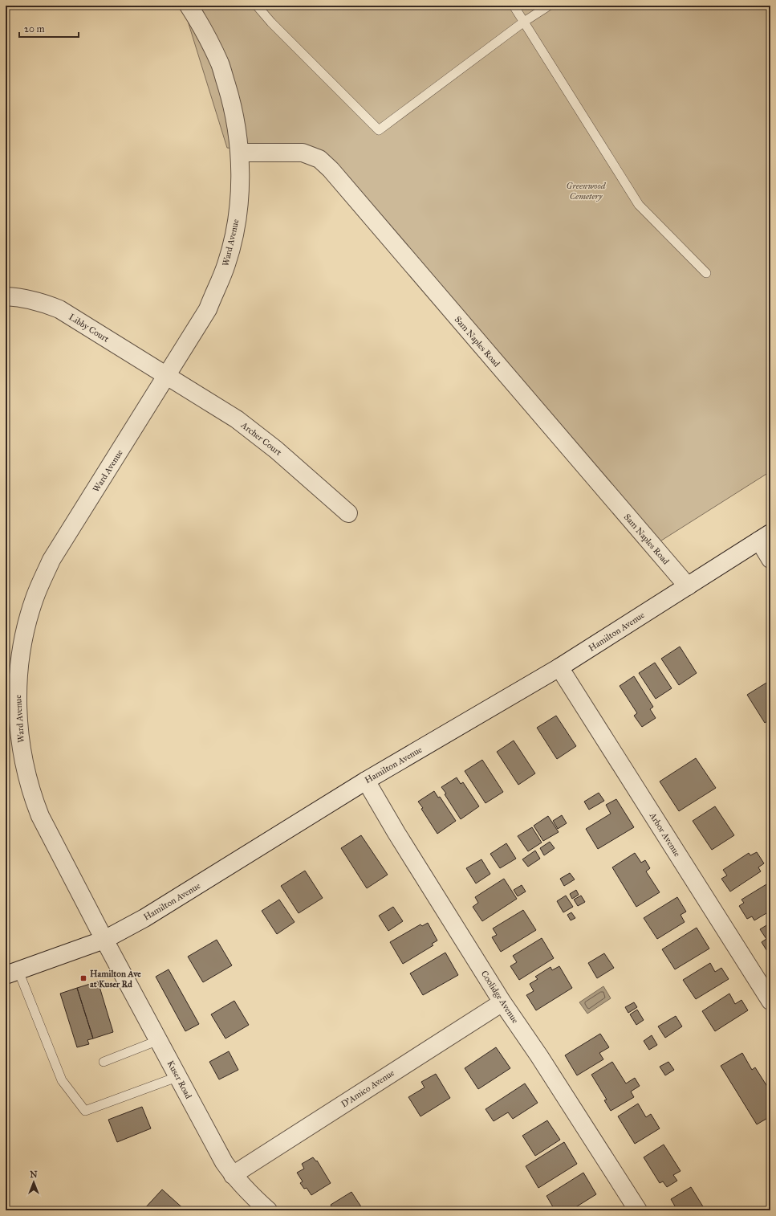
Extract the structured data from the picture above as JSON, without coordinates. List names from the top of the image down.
{
  "streets": {
    "street": [
      "Ward Avenue",
      "Libby Court",
      "Sam Naples Road",
      "Archer Court",
      "Hamilton Avenue",
      "Arbor Avenue",
      "Coolidge Avenue",
      "Kuser Road",
      "D'Amico Avenue"
    ]
  },
  "crossings": [
    ["Ward Avenue", "Libby Court"],
    ["Ward Avenue", "Sam Naples Road"],
    ["Ward Avenue", "Archer Court"],
    ["Ward Avenue", "Hamilton Avenue"],
    ["Ward Avenue", "Kuser Road"],
    ["Libby Court", "Archer Court"],
    ["Sam Naples Road", "Hamilton Avenue"],
    ["Hamilton Avenue", "Arbor Avenue"],
    ["Hamilton Avenue", "Coolidge Avenue"],
    ["Hamilton Avenue", "Kuser Road"],
    ["Coolidge Avenue", "D'Amico Avenue"],
    ["Kuser Road", "D'Amico Avenue"]
  ],
  "parks": ["Greenwood Cemetery"],
  "places": {
    "transit": ["Hamilton Ave at Kuser Rd"]
  },
  "scale_bar": "20 m",
  "north": "top"
}
